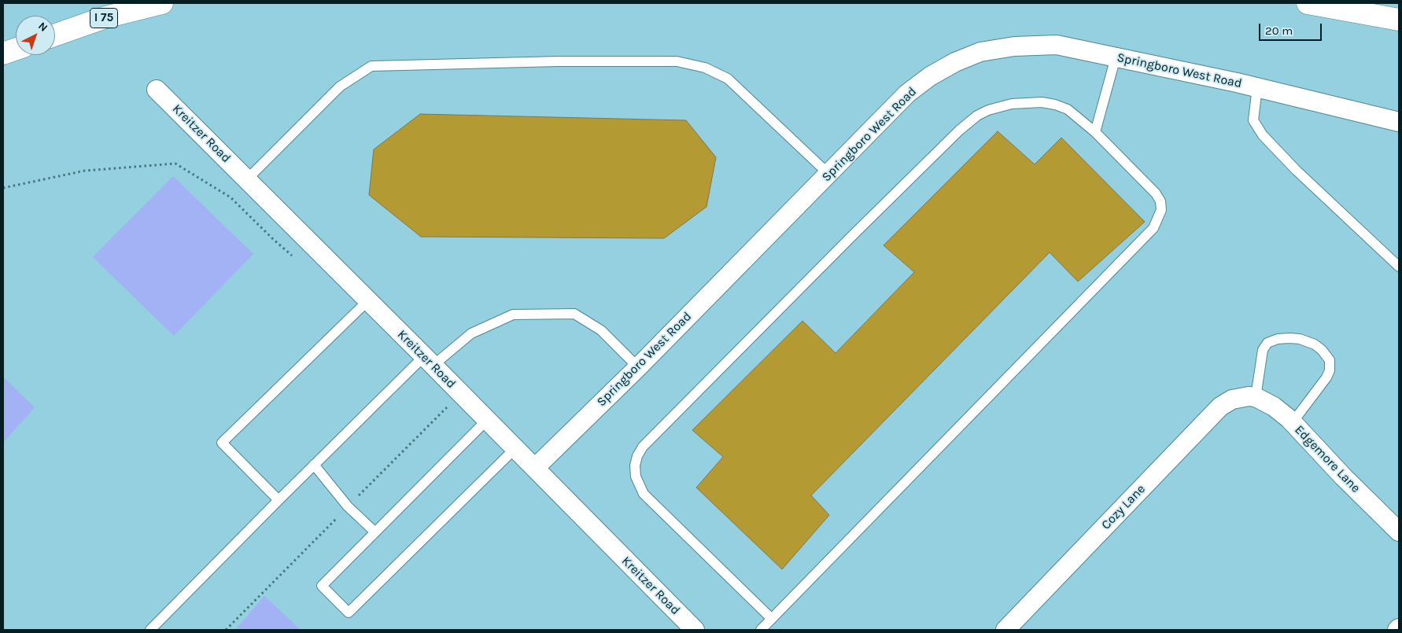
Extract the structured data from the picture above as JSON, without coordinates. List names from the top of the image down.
{
  "streets": {
    "highway": ["I 75"],
    "street": [
      "Springboro West Road",
      "Kreitzer Road",
      "Edgemore Lane",
      "Cozy Lane"
    ]
  },
  "crossings": [
    ["Springboro West Road", "Kreitzer Road"],
    ["Edgemore Lane", "Cozy Lane"]
  ],
  "scale_bar": "20 m",
  "north": "top right"
}
